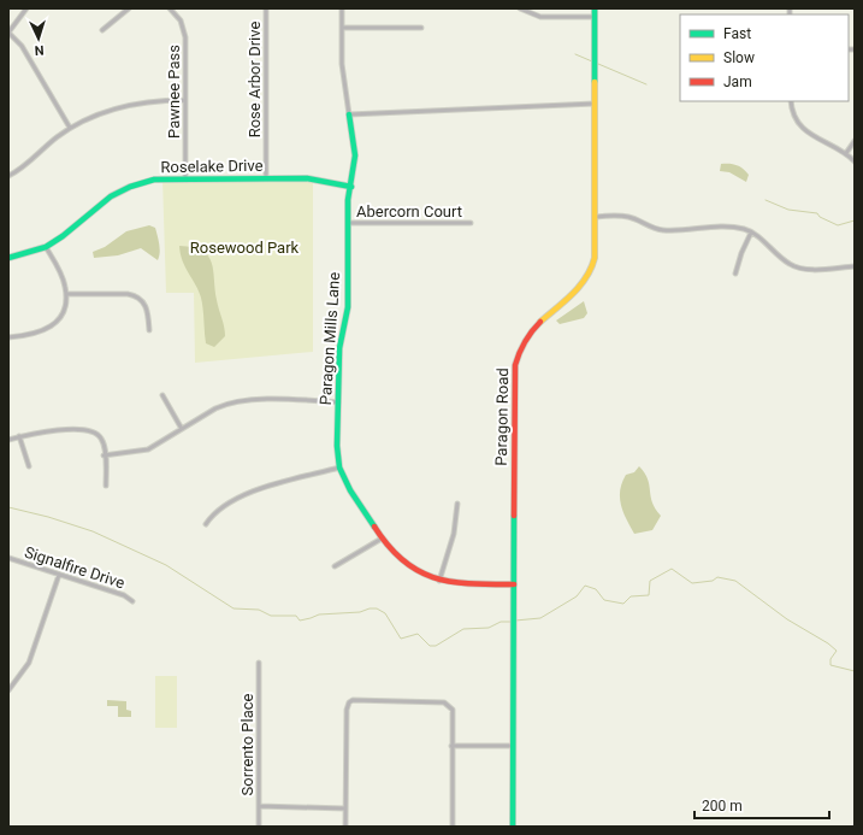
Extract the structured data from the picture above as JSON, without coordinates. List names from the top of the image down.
{
  "streets": {
    "street": [
      "Rose Arbor Drive",
      "Pawnee Pass",
      "Roselake Drive",
      "Abercorn Court",
      "Paragon Mills Lane",
      "Paragon Road",
      "Signalfire Drive",
      "Sorrento Place"
    ]
  },
  "crossings": [
    ["Rose Arbor Drive", "Roselake Drive"],
    ["Pawnee Pass", "Roselake Drive"],
    ["Roselake Drive", "Paragon Mills Lane"],
    ["Abercorn Court", "Paragon Mills Lane"],
    ["Paragon Mills Lane", "Paragon Road"]
  ],
  "parks": ["Rosewood Park"],
  "legend": ["Fast", "Slow", "Jam"],
  "scale_bar": "200 m",
  "north": "bottom"
}
